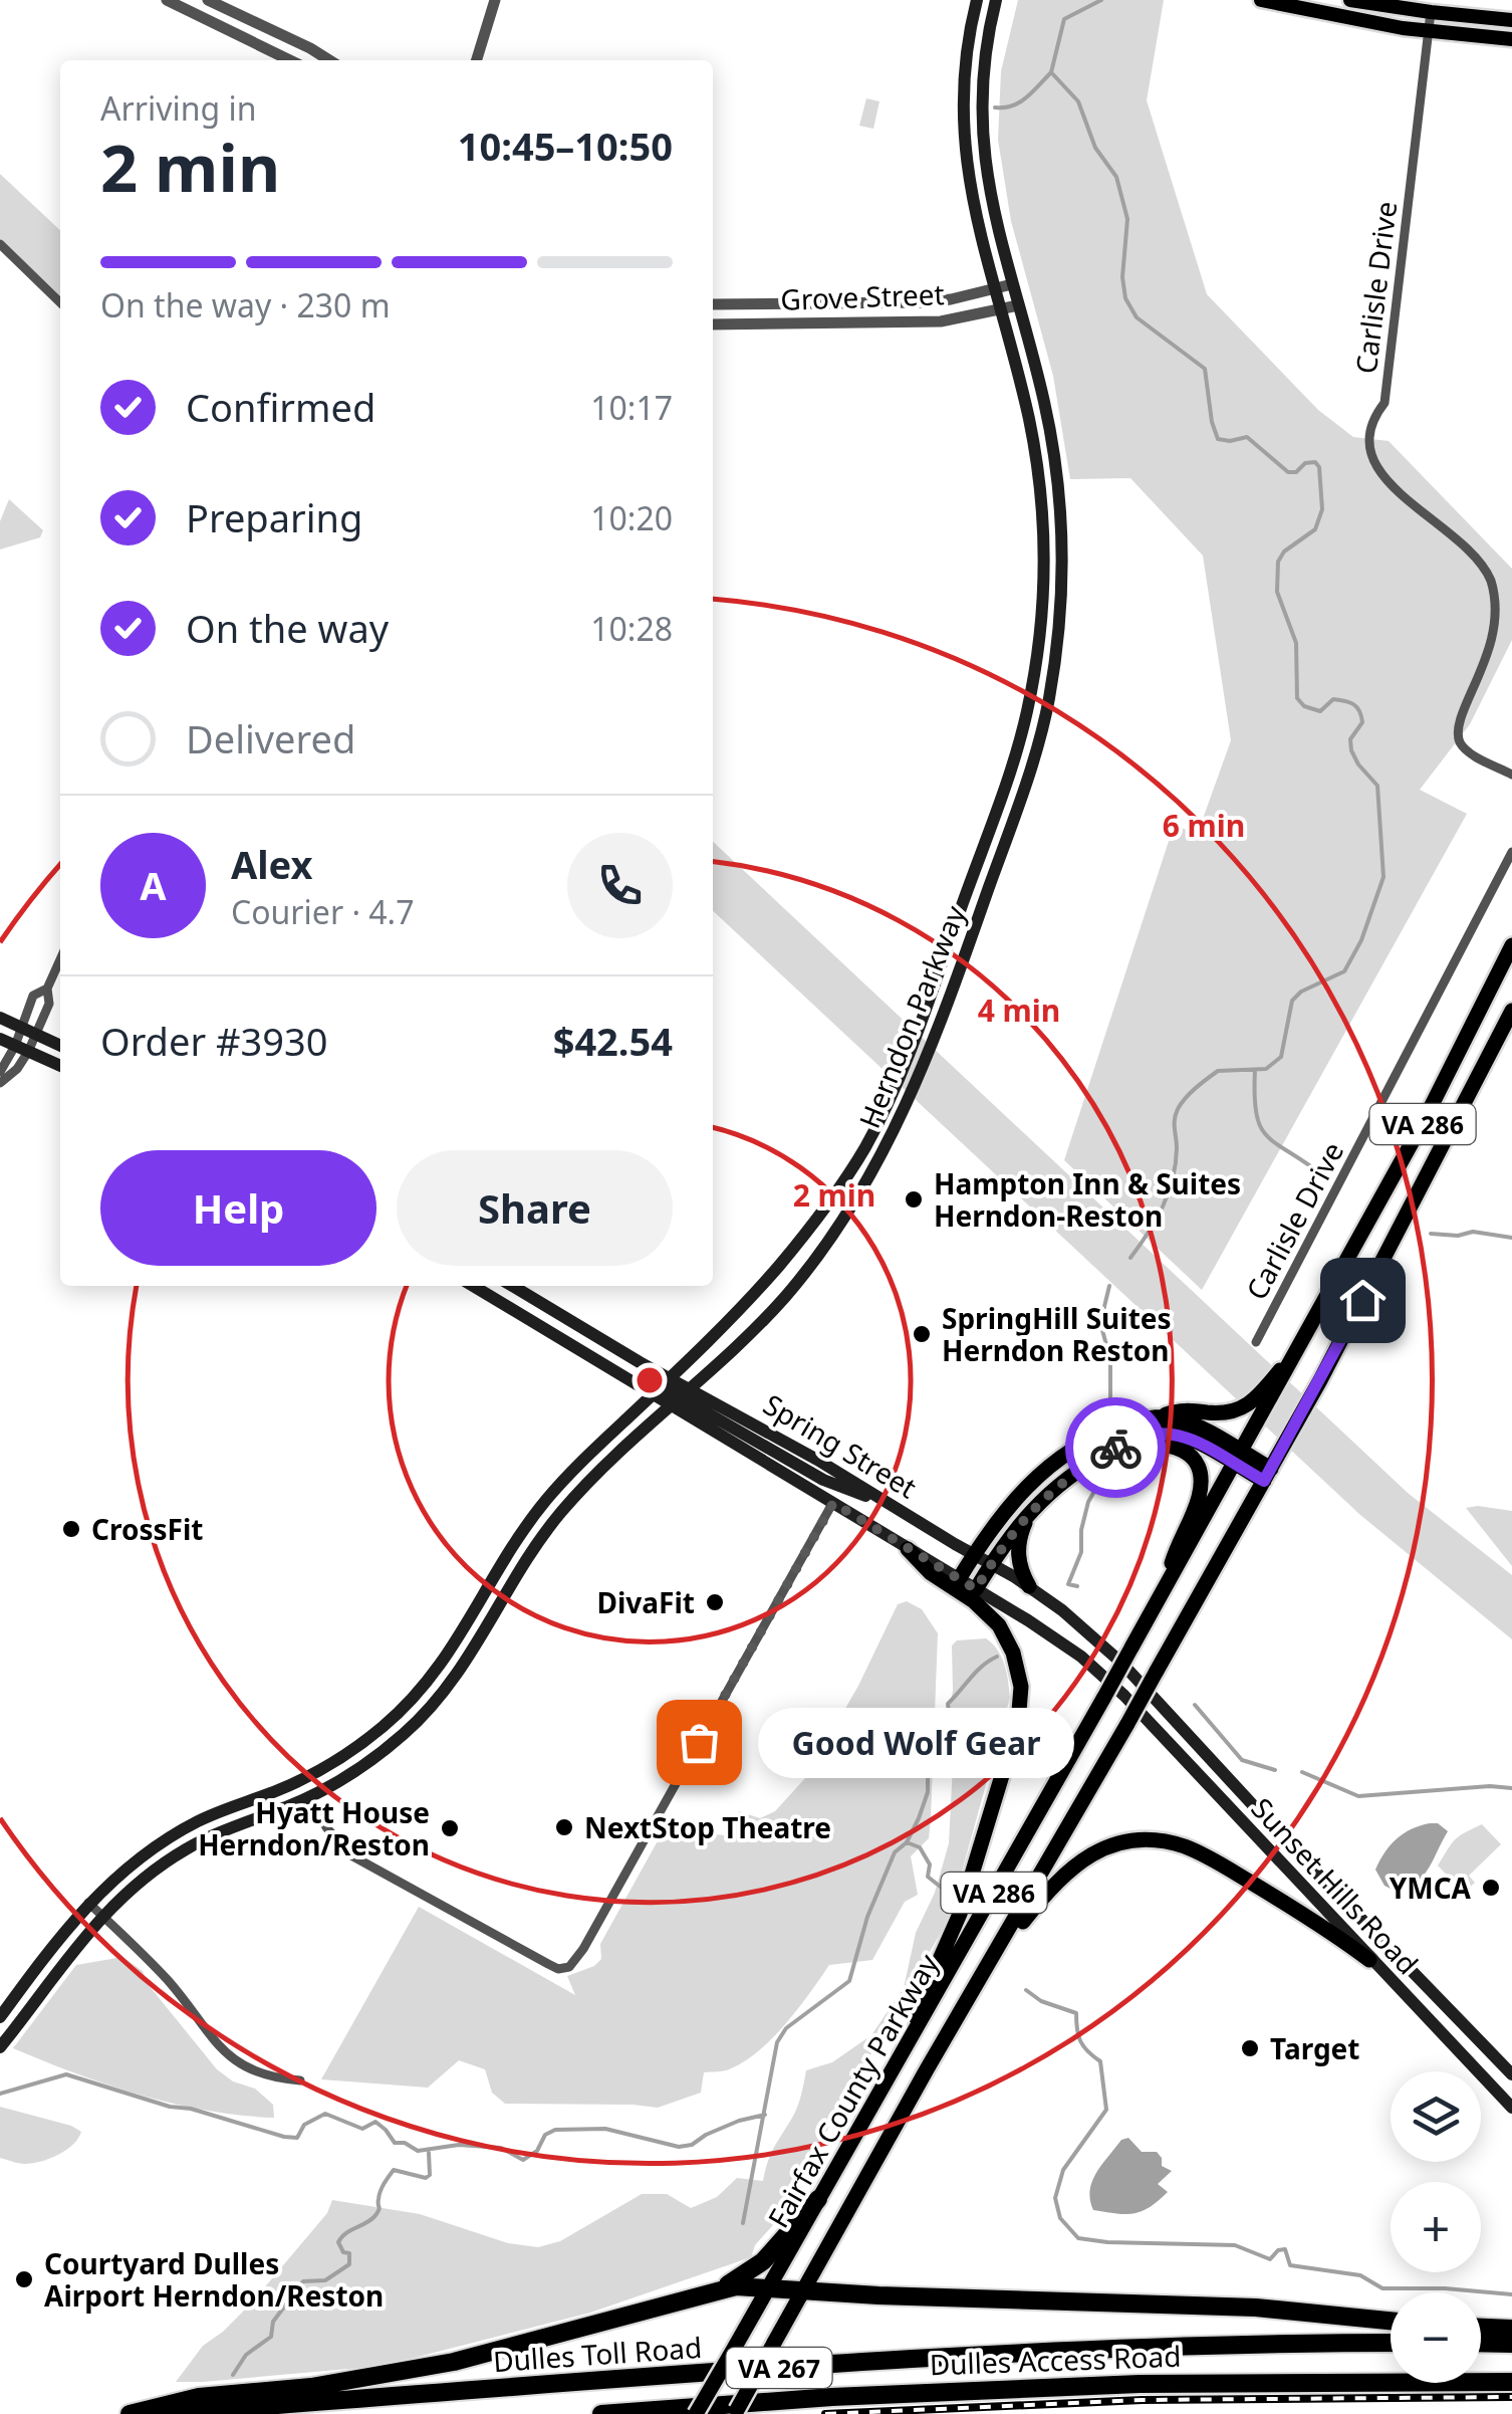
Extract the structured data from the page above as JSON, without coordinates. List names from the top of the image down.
{
  "streets": {
    "highway": [
      "VA 286",
      "Fairfax County Parkway",
      "Dulles Toll Road",
      "Dulles Access Road",
      "VA 267"
    ],
    "main road": ["Herndon Parkway", "Spring Street", "Sunset Hills Road"],
    "street": ["Carlisle Drive", "Grove Street"]
  },
  "crossings": [
    ["Grove Street", "Herndon Parkway"],
    ["Herndon Parkway", "Spring Street"],
    ["Spring Street", "Sunset Hills Road"]
  ],
  "places": [
    "Hampton Inn & Suites Herndon-Reston",
    "SpringHill Suites Herndon Reston",
    "CrossFit",
    "DivaFit",
    "Good Wolf Gear",
    "NextStop Theatre",
    "Hyatt House Herndon/Reston",
    "YMCA",
    "Target",
    "Courtyard Dulles Airport Herndon/Reston"
  ],
  "page": {
    "heading": ["2 min", "Arriving in", "10:45–10:50"],
    "panel": [
      "Alex",
      "Courier · 4.7",
      "Order #3930",
      "$42.54"
    ],
    "bar": "On the way · 230 m",
    "list": [
      ["Confirmed", "10:17"],
      ["Preparing", "10:20"],
      ["On the way", "10:28"],
      "Delivered"
    ],
    "round": "A",
    "buttons": ["Help", "Share"],
    "bubble": "Good Wolf Gear",
    "map_buttons": ["+", "−"]
  },
  "rings": ["6 min", "4 min", "2 min"]
}
